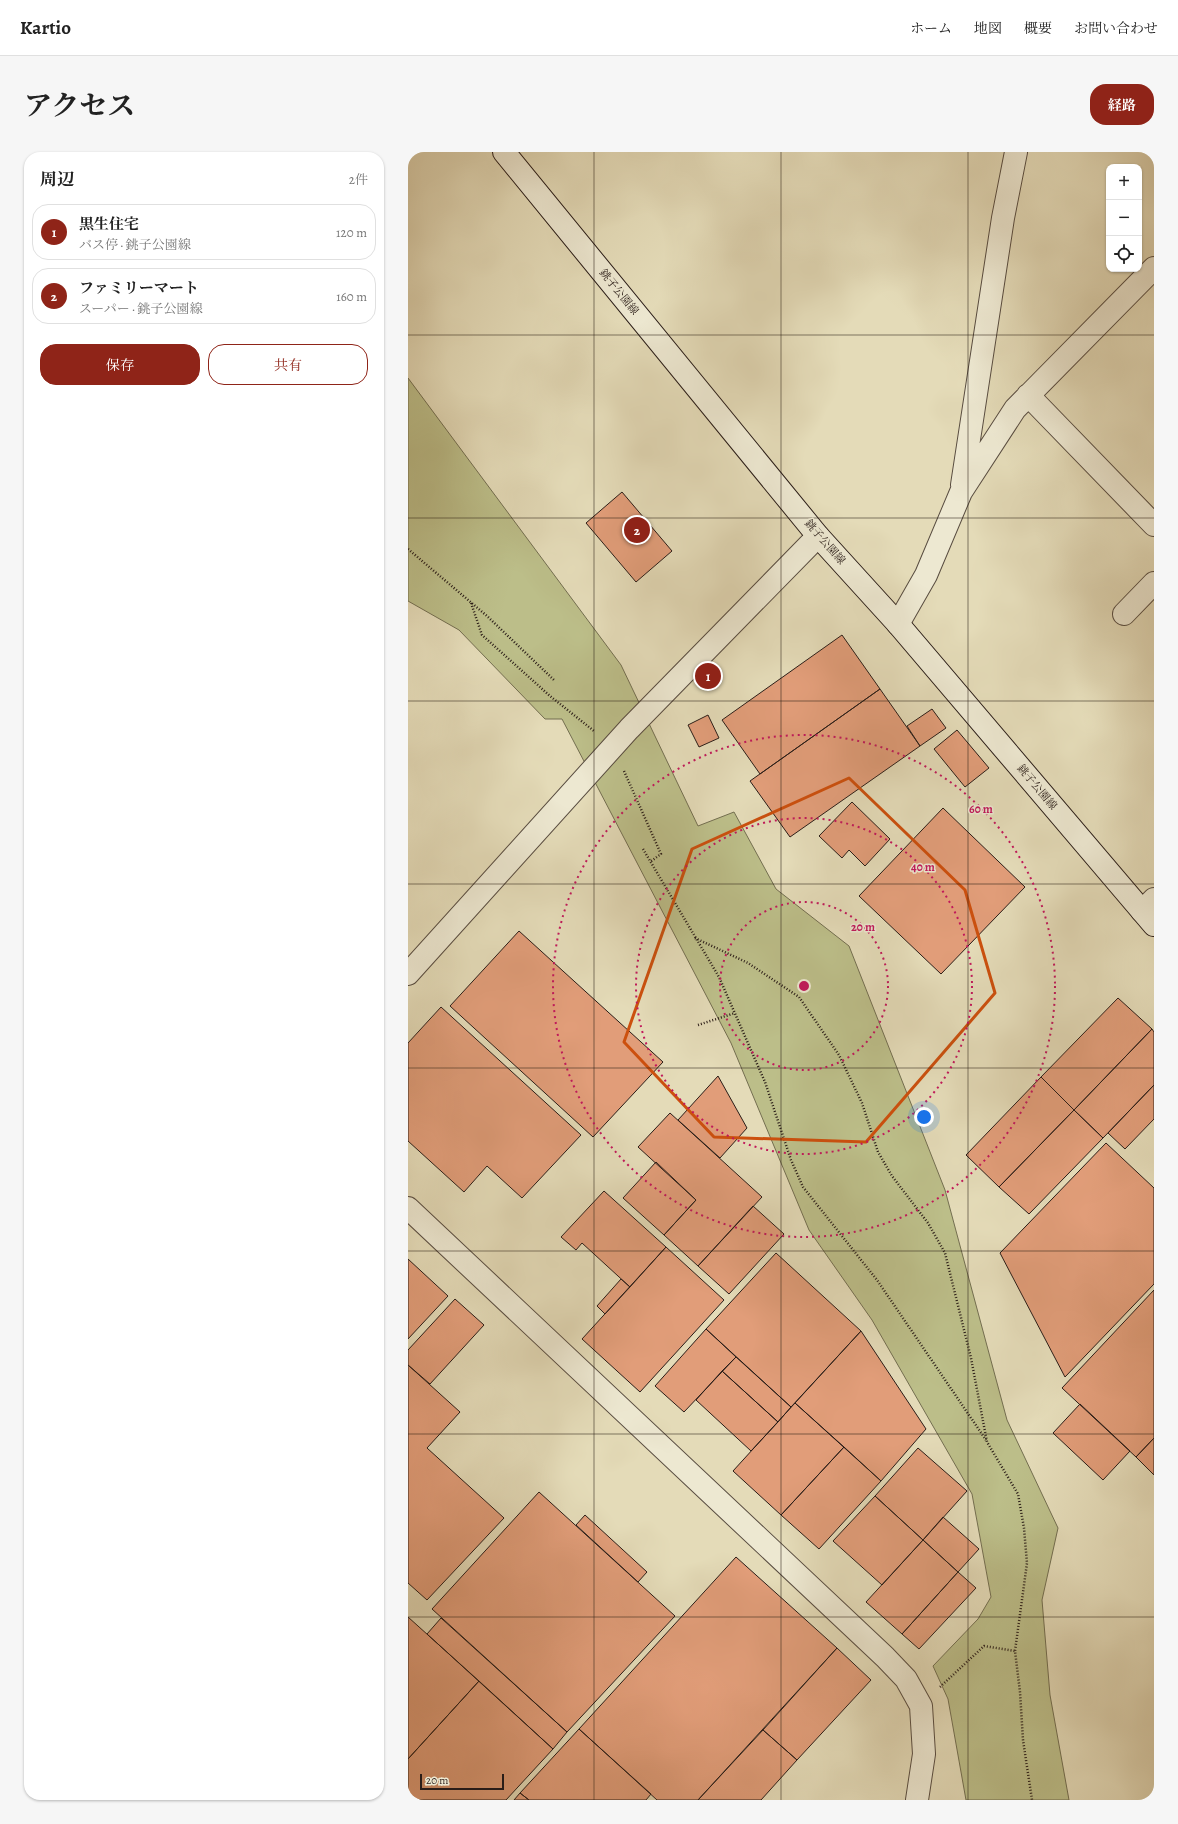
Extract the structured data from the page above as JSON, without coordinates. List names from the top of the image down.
{
  "streets": {
    "street": ["銚子公園線"]
  },
  "scale_bar": "20 m",
  "page": {
    "header": "Kartio",
    "nav": [
      "ホーム",
      "地図",
      "概要",
      "お問い合わせ"
    ],
    "title": "アクセス",
    "buttons": [
      "経路",
      ["保存", "共有"]
    ],
    "heading": ["周辺", "2件"],
    "map_buttons": ["+", "−"],
    "list": [
      {
        "mark": "1",
        "name": "黒生住宅",
        "note": "バス停 · 銚子公園線",
        "value": "120 m"
      },
      {
        "mark": "2",
        "name": "ファミリーマート",
        "note": "スーパー · 銚子公園線",
        "value": "160 m"
      }
    ],
    "pins": ["2", "1"],
    "scale": "20 m"
  },
  "rings": ["60 m", "40 m", "20 m"]
}
